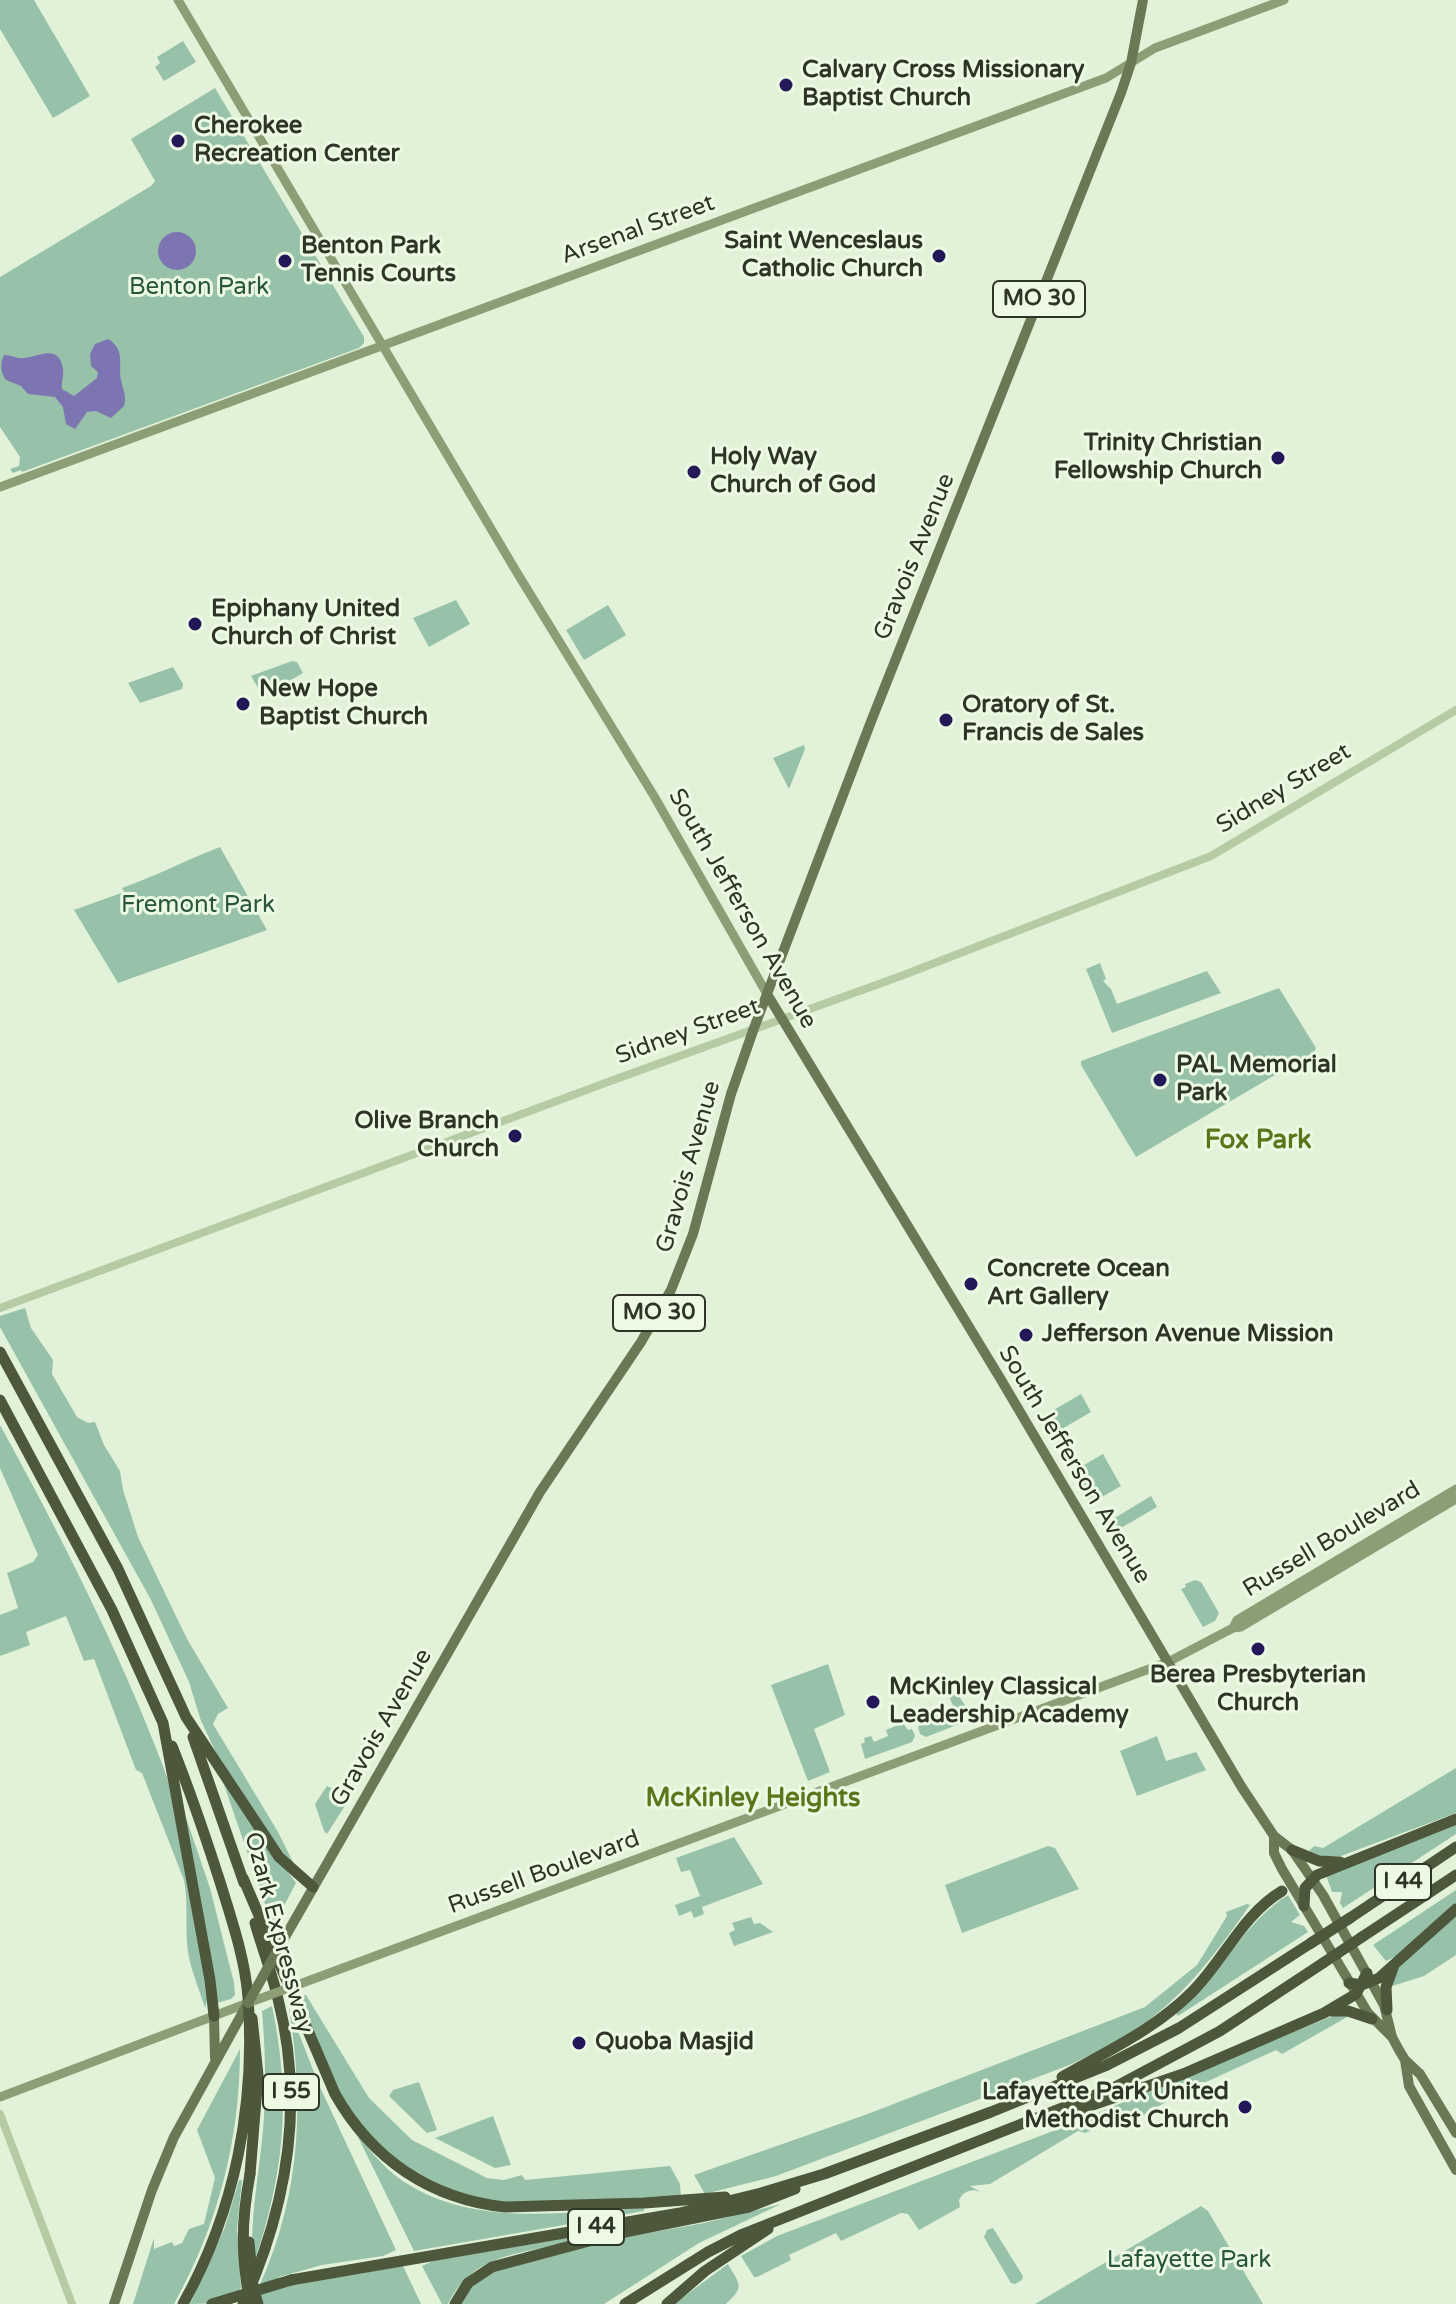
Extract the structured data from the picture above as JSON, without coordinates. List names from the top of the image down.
{
  "streets": {
    "highway": ["I 44", "Ozark Expressway", "I 55"],
    "main road": [
      "Arsenal Street",
      "MO 30",
      "Gravois Avenue",
      "South Jefferson Avenue",
      "Russell Boulevard"
    ],
    "street": ["Sidney Street"]
  },
  "crossings": [
    ["Arsenal Street", "Gravois Avenue"],
    ["Arsenal Street", "South Jefferson Avenue"],
    ["Gravois Avenue", "Sidney Street"],
    ["Gravois Avenue", "South Jefferson Avenue"],
    ["Gravois Avenue", "Russell Boulevard"],
    ["Gravois Avenue", "Ozark Expressway"],
    ["Sidney Street", "South Jefferson Avenue"],
    ["South Jefferson Avenue", "Russell Boulevard"],
    ["Russell Boulevard", "Ozark Expressway"],
    ["Ozark Expressway", "I 55"]
  ],
  "districts": ["Fox Park", "McKinley Heights"],
  "parks": ["Benton Park", "Fremont Park", "Lafayette Park"],
  "places": [
    "Calvary Cross Missionary Baptist Church",
    "Cherokee Recreation Center",
    "Saint Wenceslaus Catholic Church",
    "Benton Park Tennis Courts",
    "Trinity Christian Fellowship Church",
    "Holy Way Church of God",
    "Epiphany United Church of Christ",
    "New Hope Baptist Church",
    "Oratory of St. Francis de Sales",
    "PAL Memorial Park",
    "Olive Branch Church",
    "Concrete Ocean Art Gallery",
    "Jefferson Avenue Mission",
    "Berea Presbyterian Church",
    "McKinley Classical Leadership Academy",
    "Quoba Masjid",
    "Lafayette Park United Methodist Church"
  ]
}
